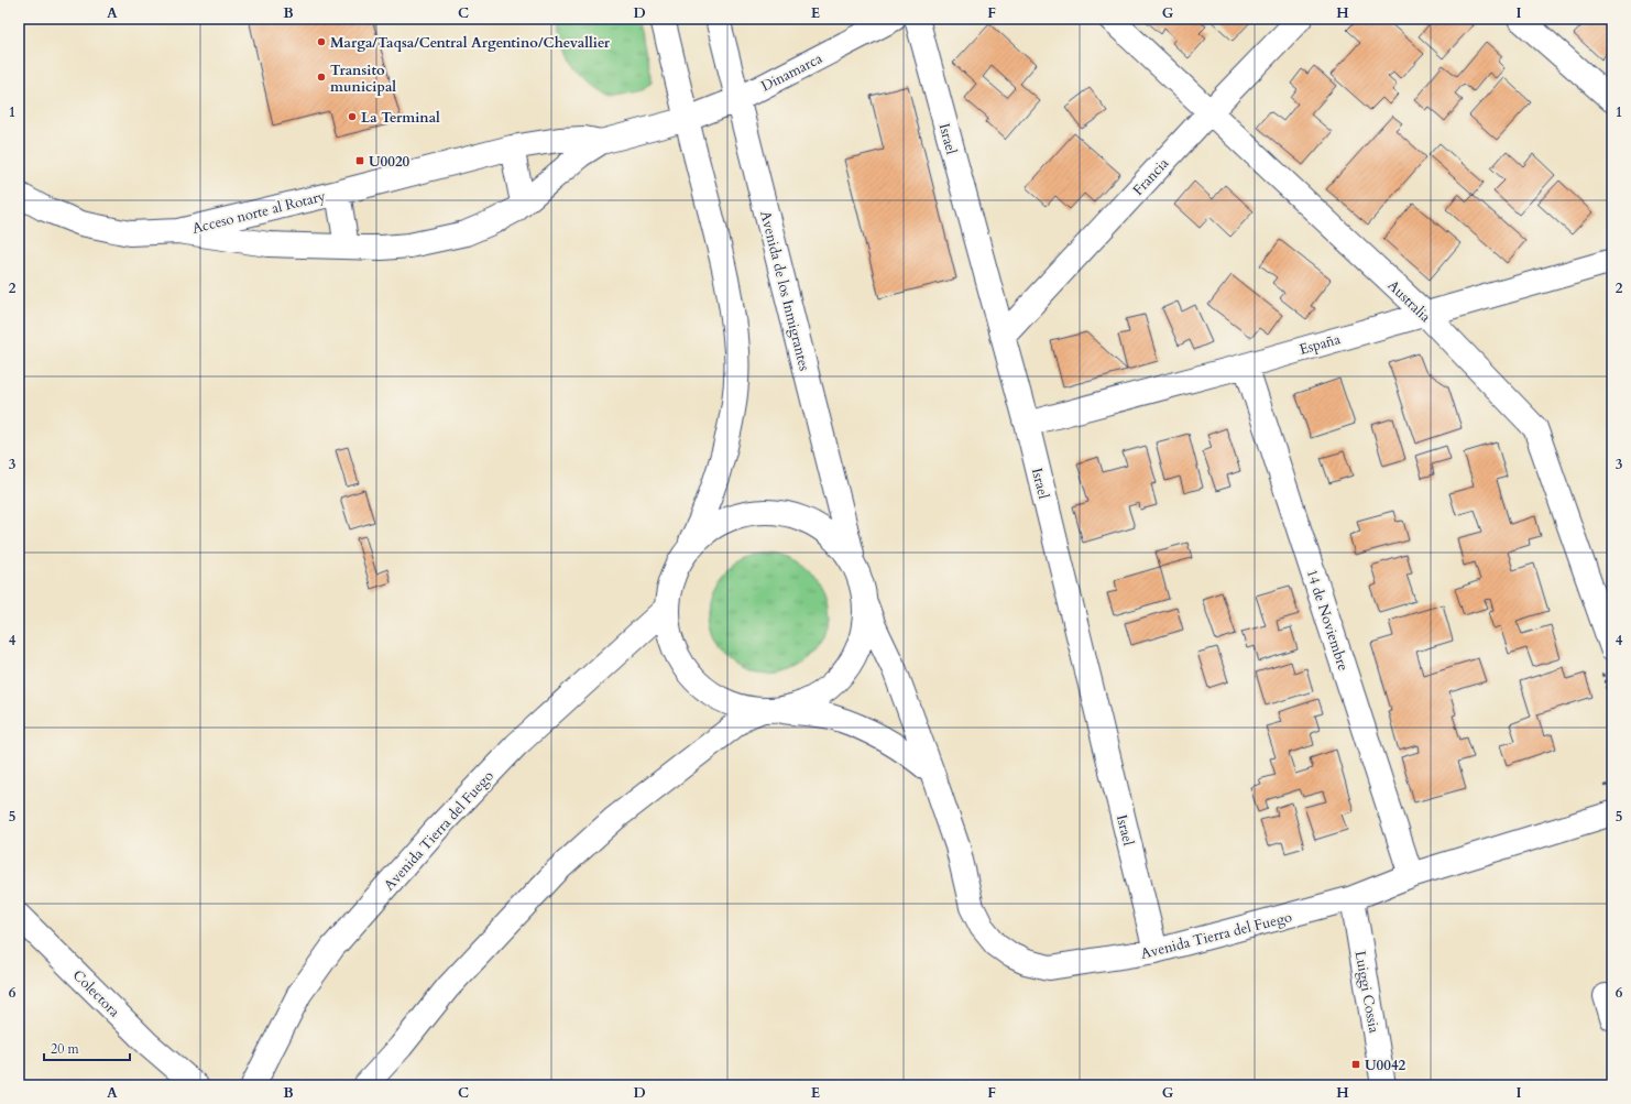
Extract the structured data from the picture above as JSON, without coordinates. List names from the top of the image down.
{
  "streets": {
    "street": [
      "Dinamarca",
      "Israel",
      "Francia",
      "Acceso norte al Rotary",
      "Avenida de los Inmigrantes",
      "Australia",
      "España",
      "14 de Noviembre",
      "Avenida Tierra del Fuego",
      "Luiggi Cossia",
      "Colectora"
    ]
  },
  "crossings": [
    ["Dinamarca", "Acceso norte al Rotary"],
    ["Dinamarca", "Avenida de los Inmigrantes"],
    ["Israel", "Francia"],
    ["Israel", "España"],
    ["Israel", "Avenida Tierra del Fuego"],
    ["Francia", "Australia"],
    ["Australia", "España"],
    ["España", "14 de Noviembre"],
    ["14 de Noviembre", "Avenida Tierra del Fuego"],
    ["Avenida Tierra del Fuego", "Luiggi Cossia"]
  ],
  "places": {
    "other": ["Marga/Taqsa/Central Argentino/Chevallier", "Transito municipal", "La Terminal"],
    "transit": ["U0020", "U0042"]
  },
  "scale_bar": "20 m",
  "grid": {
    "columns": [
      "A",
      "B",
      "C",
      "D",
      "E",
      "F",
      "G",
      "H",
      "I"
    ],
    "rows": [
      "1",
      "2",
      "3",
      "4",
      "5",
      "6"
    ]
  }
}
